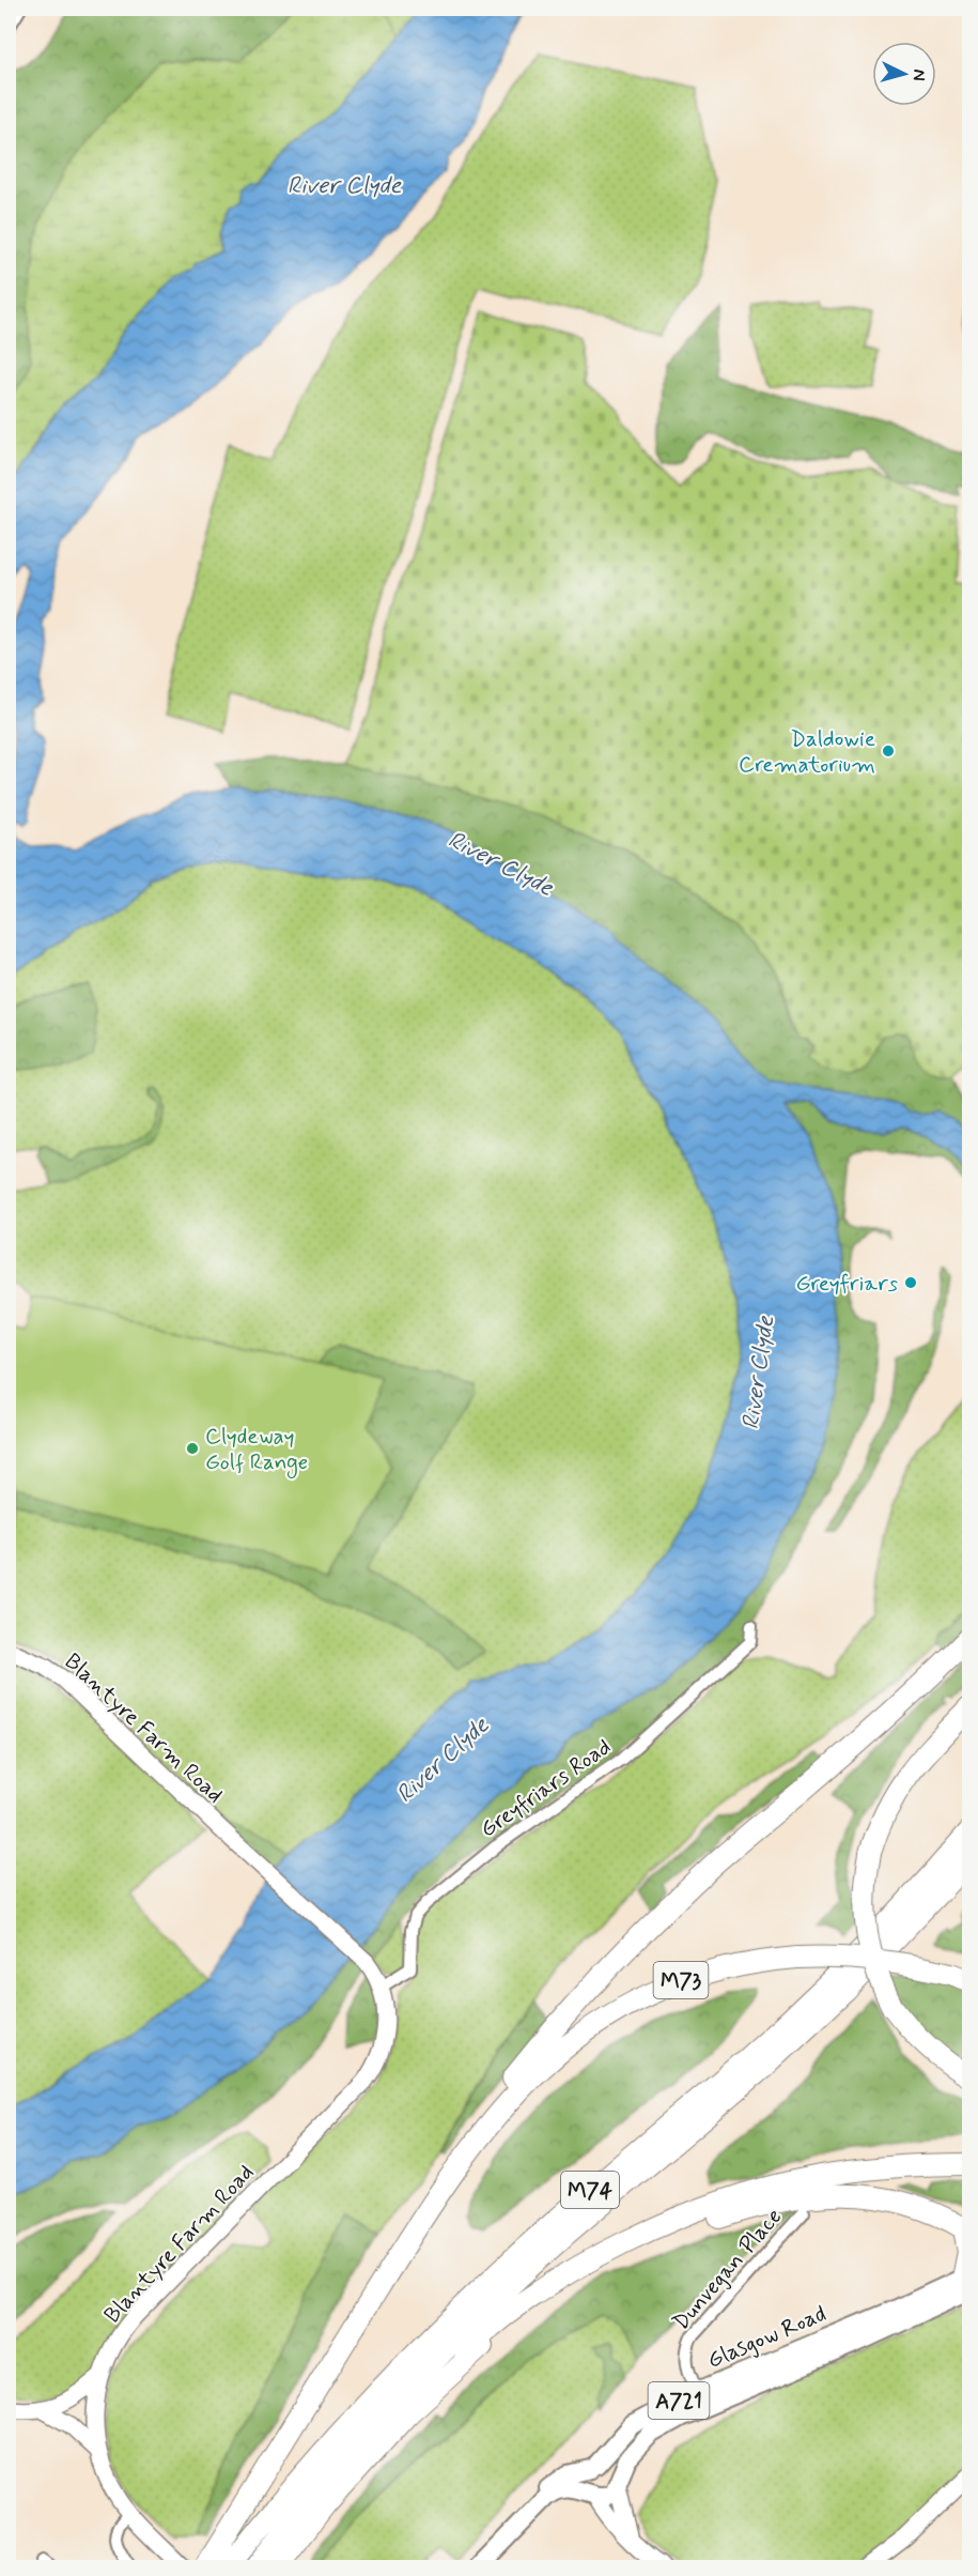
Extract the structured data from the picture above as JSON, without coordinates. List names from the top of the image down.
{
  "streets": {
    "highway": ["M73", "M74"],
    "main road": ["Blantyre Farm Road", "Glasgow Road", "A721"],
    "street": ["Greyfriars Road", "Dunvegan Place"]
  },
  "crossings": [
    ["Blantyre Farm Road", "Greyfriars Road"],
    ["Dunvegan Place", "Glasgow Road"]
  ],
  "water": ["River Clyde"],
  "places": ["Daldowie Crematorium", "Greyfriars", "Clydeway Golf Range"],
  "north": "right"
}
